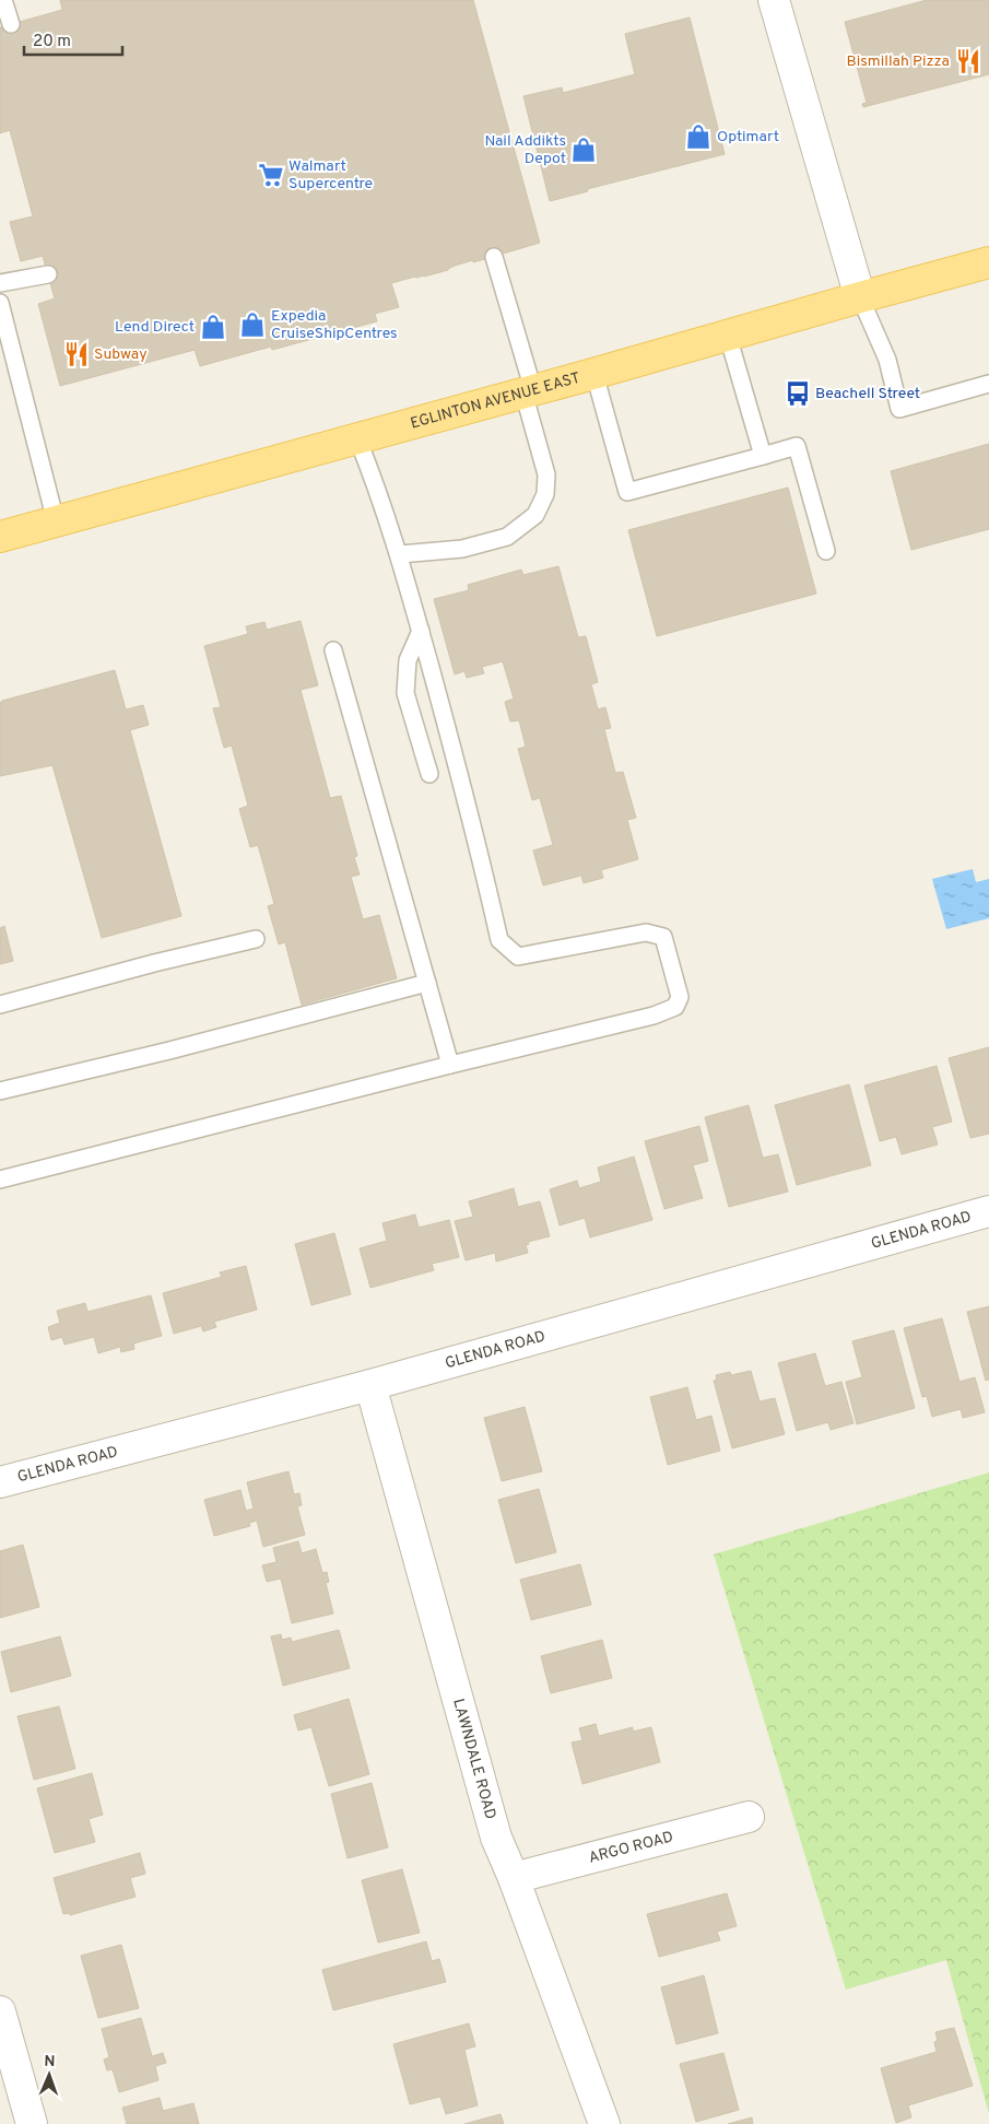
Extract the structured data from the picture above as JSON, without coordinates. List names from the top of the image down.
{
  "streets": {
    "main road": ["EGLINTON AVENUE EAST"],
    "street": ["GLENDA ROAD", "LAWNDALE ROAD", "ARGO ROAD"]
  },
  "crossings": [
    ["GLENDA ROAD", "LAWNDALE ROAD"],
    ["LAWNDALE ROAD", "ARGO ROAD"]
  ],
  "places": {
    "restaurant": ["Bismillah Pizza", "Subway"],
    "shop": [
      "Optimart",
      "Nail Addikts Depot",
      "Expedia CruiseShipCentres",
      "Lend Direct"
    ],
    "supermarket": ["Walmart Supercentre"],
    "bus stop": ["Beachell Street"]
  },
  "scale_bar": "20 m",
  "north": "top"
}
